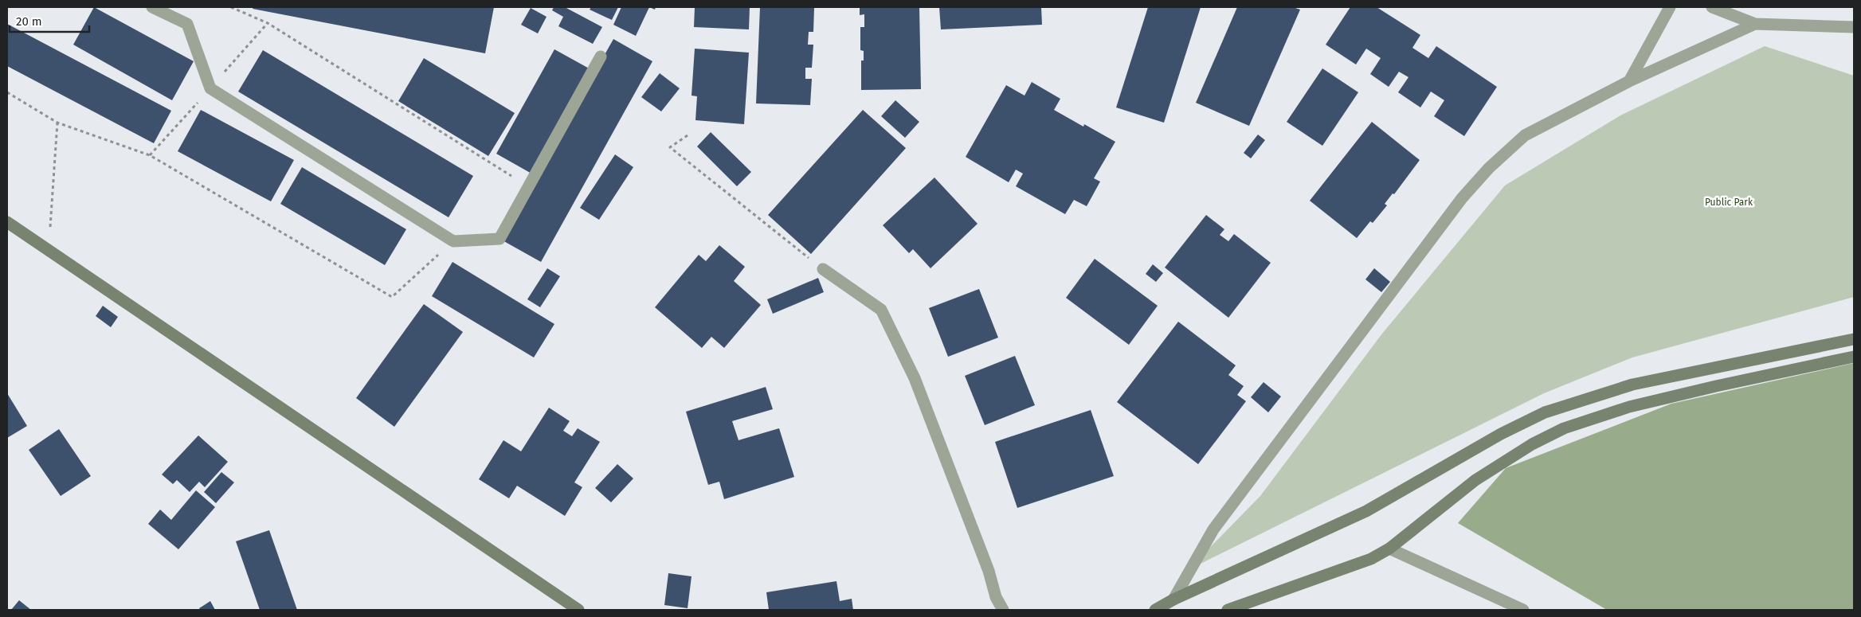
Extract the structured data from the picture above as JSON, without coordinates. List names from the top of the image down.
{
  "parks": ["Public Park"],
  "scale_bar": "20 m"
}
